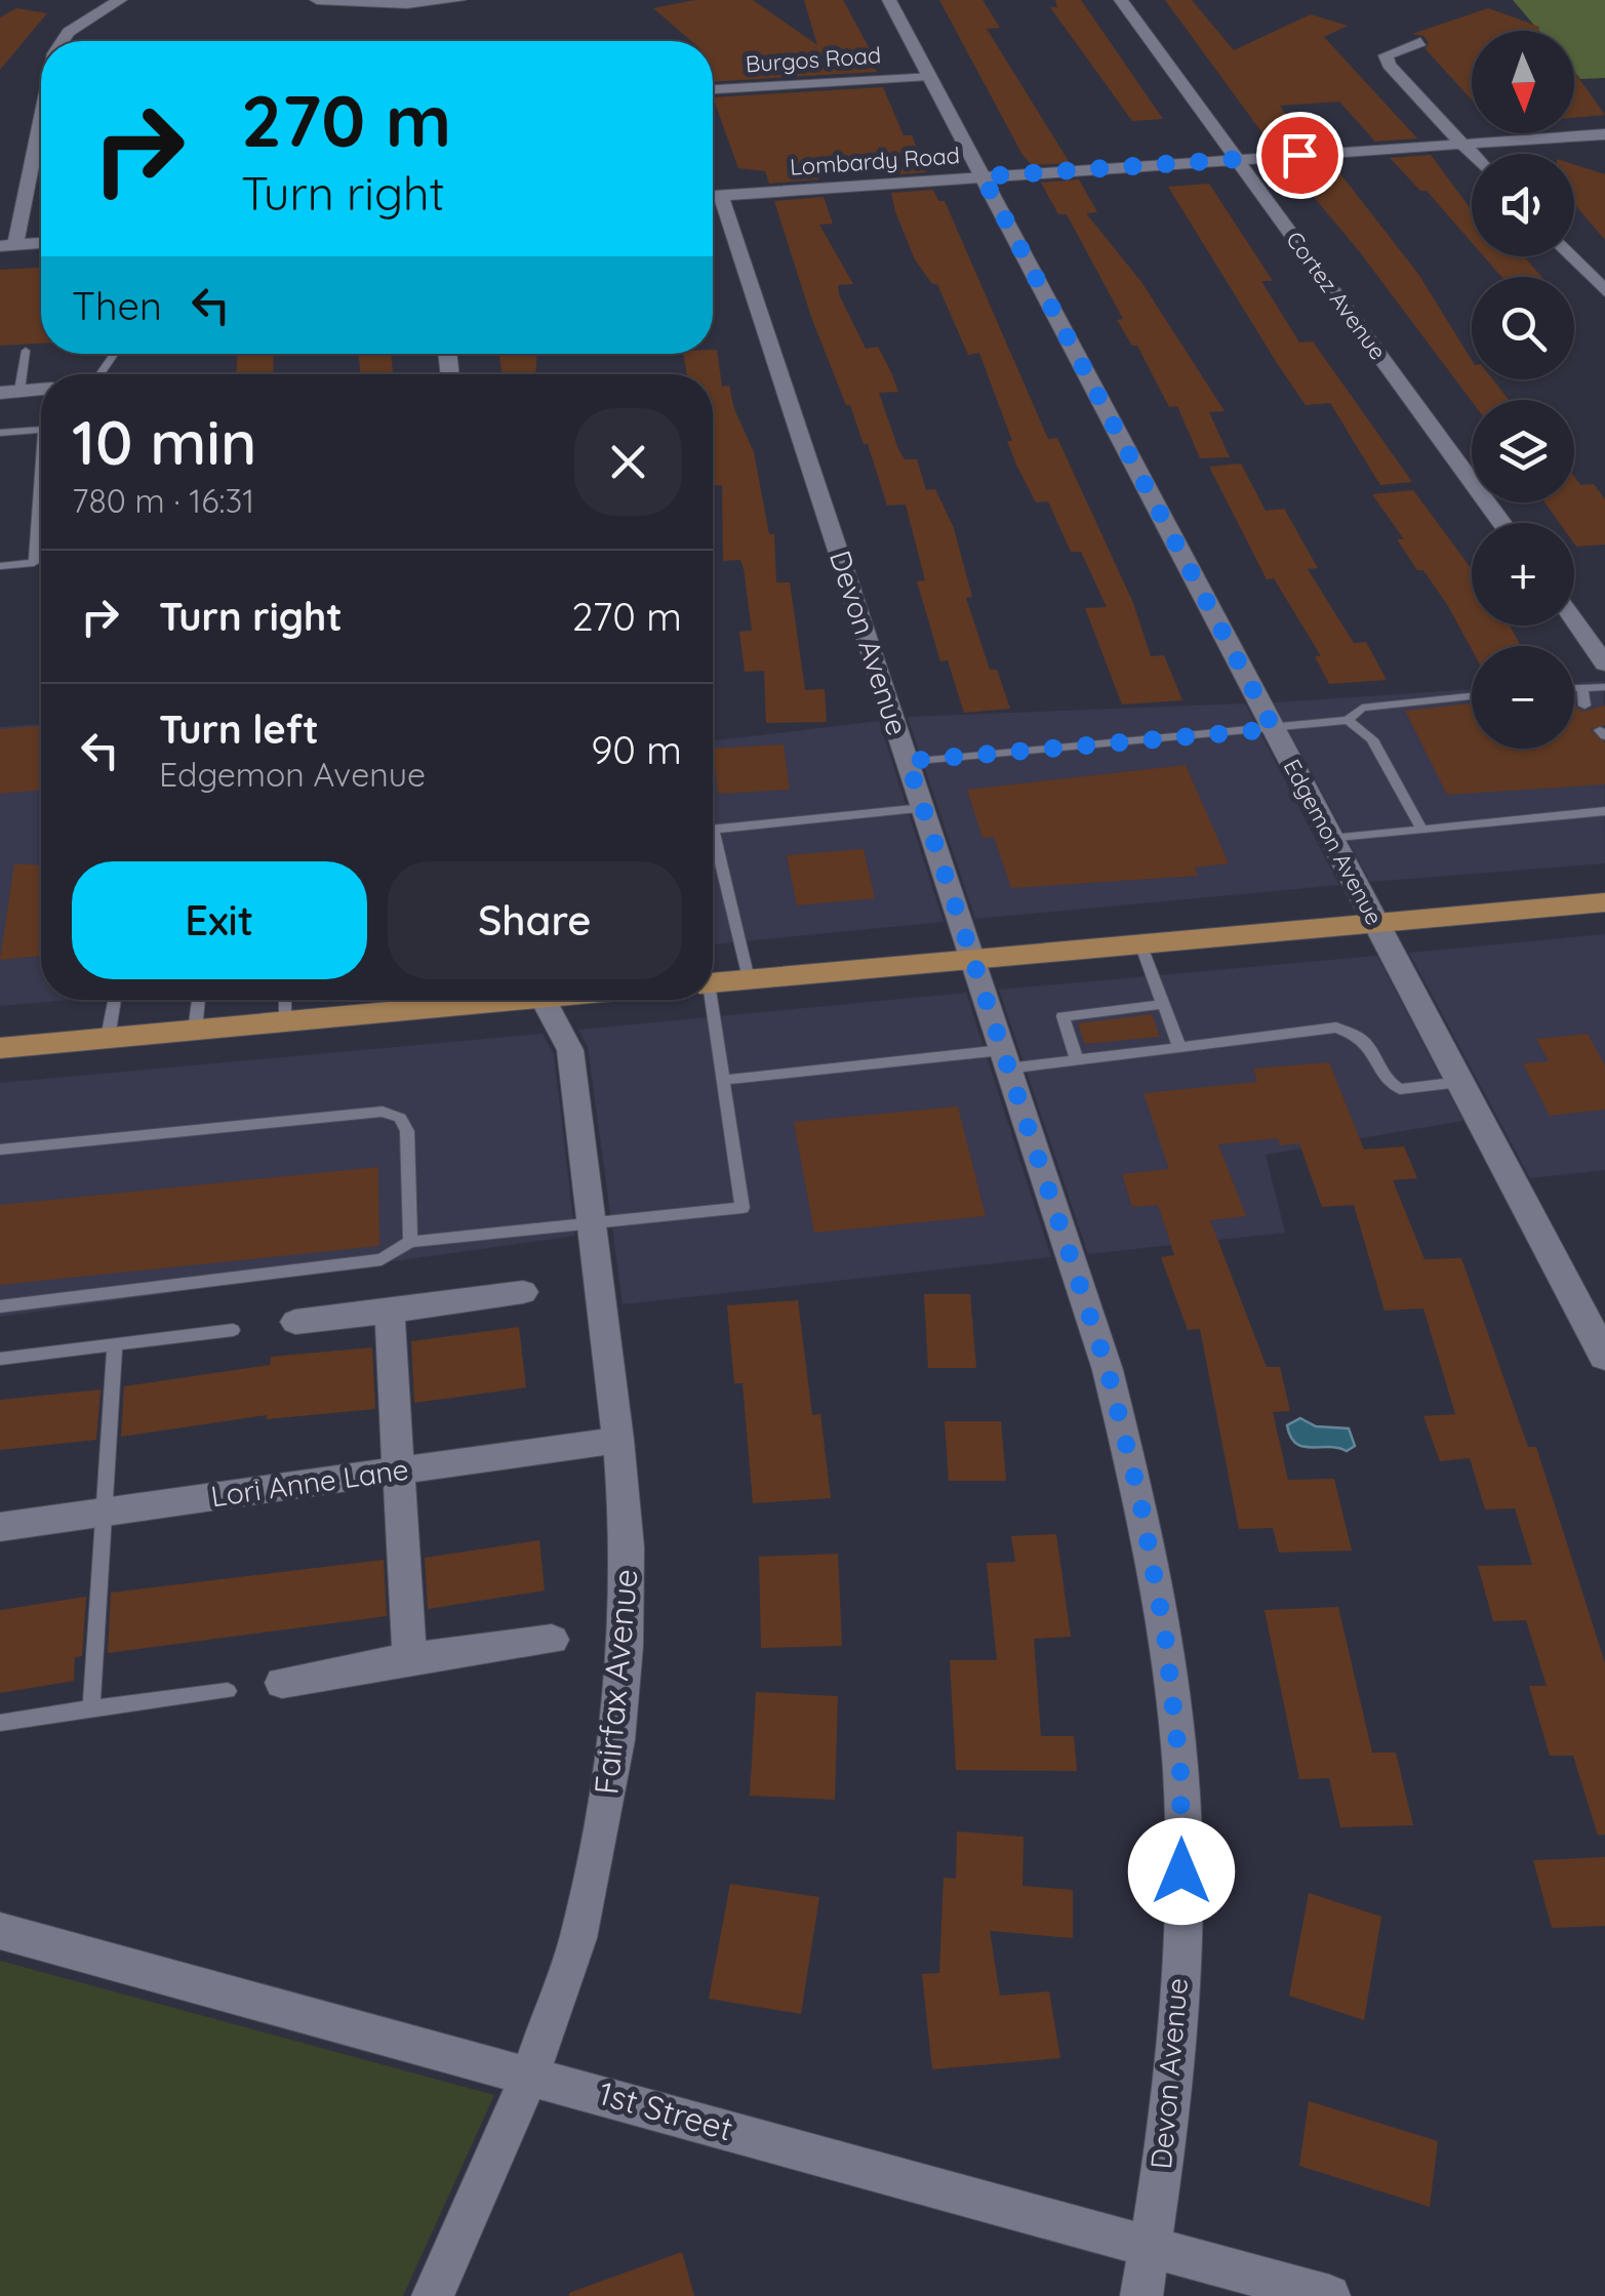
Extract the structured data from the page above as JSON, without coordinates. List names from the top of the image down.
{
  "streets": {
    "street": [
      "Burgos Road",
      "Lombardy Road",
      "Cortez Avenue",
      "Devon Avenue",
      "Edgemon Avenue",
      "Lori Anne Lane",
      "Fairfax Avenue",
      "1st Street"
    ]
  },
  "crossings": [
    ["Burgos Road", "Edgemon Avenue"],
    ["Lombardy Road", "Cortez Avenue"],
    ["Lombardy Road", "Edgemon Avenue"],
    ["Devon Avenue", "1st Street"],
    ["Lori Anne Lane", "Fairfax Avenue"],
    ["Fairfax Avenue", "1st Street"]
  ],
  "north": "bottom",
  "page": {
    "map_buttons": ["+", "−"],
    "turn": ["270 m", "Turn right"],
    "then": "Then",
    "heading": ["10 min", "780 m · 16:31"],
    "list": [
      {
        "name": "Turn right",
        "value": "270 m"
      },
      {
        "name": "Turn left",
        "note": "Edgemon Avenue",
        "value": "90 m"
      }
    ],
    "buttons": ["Exit", "Share"]
  }
}
